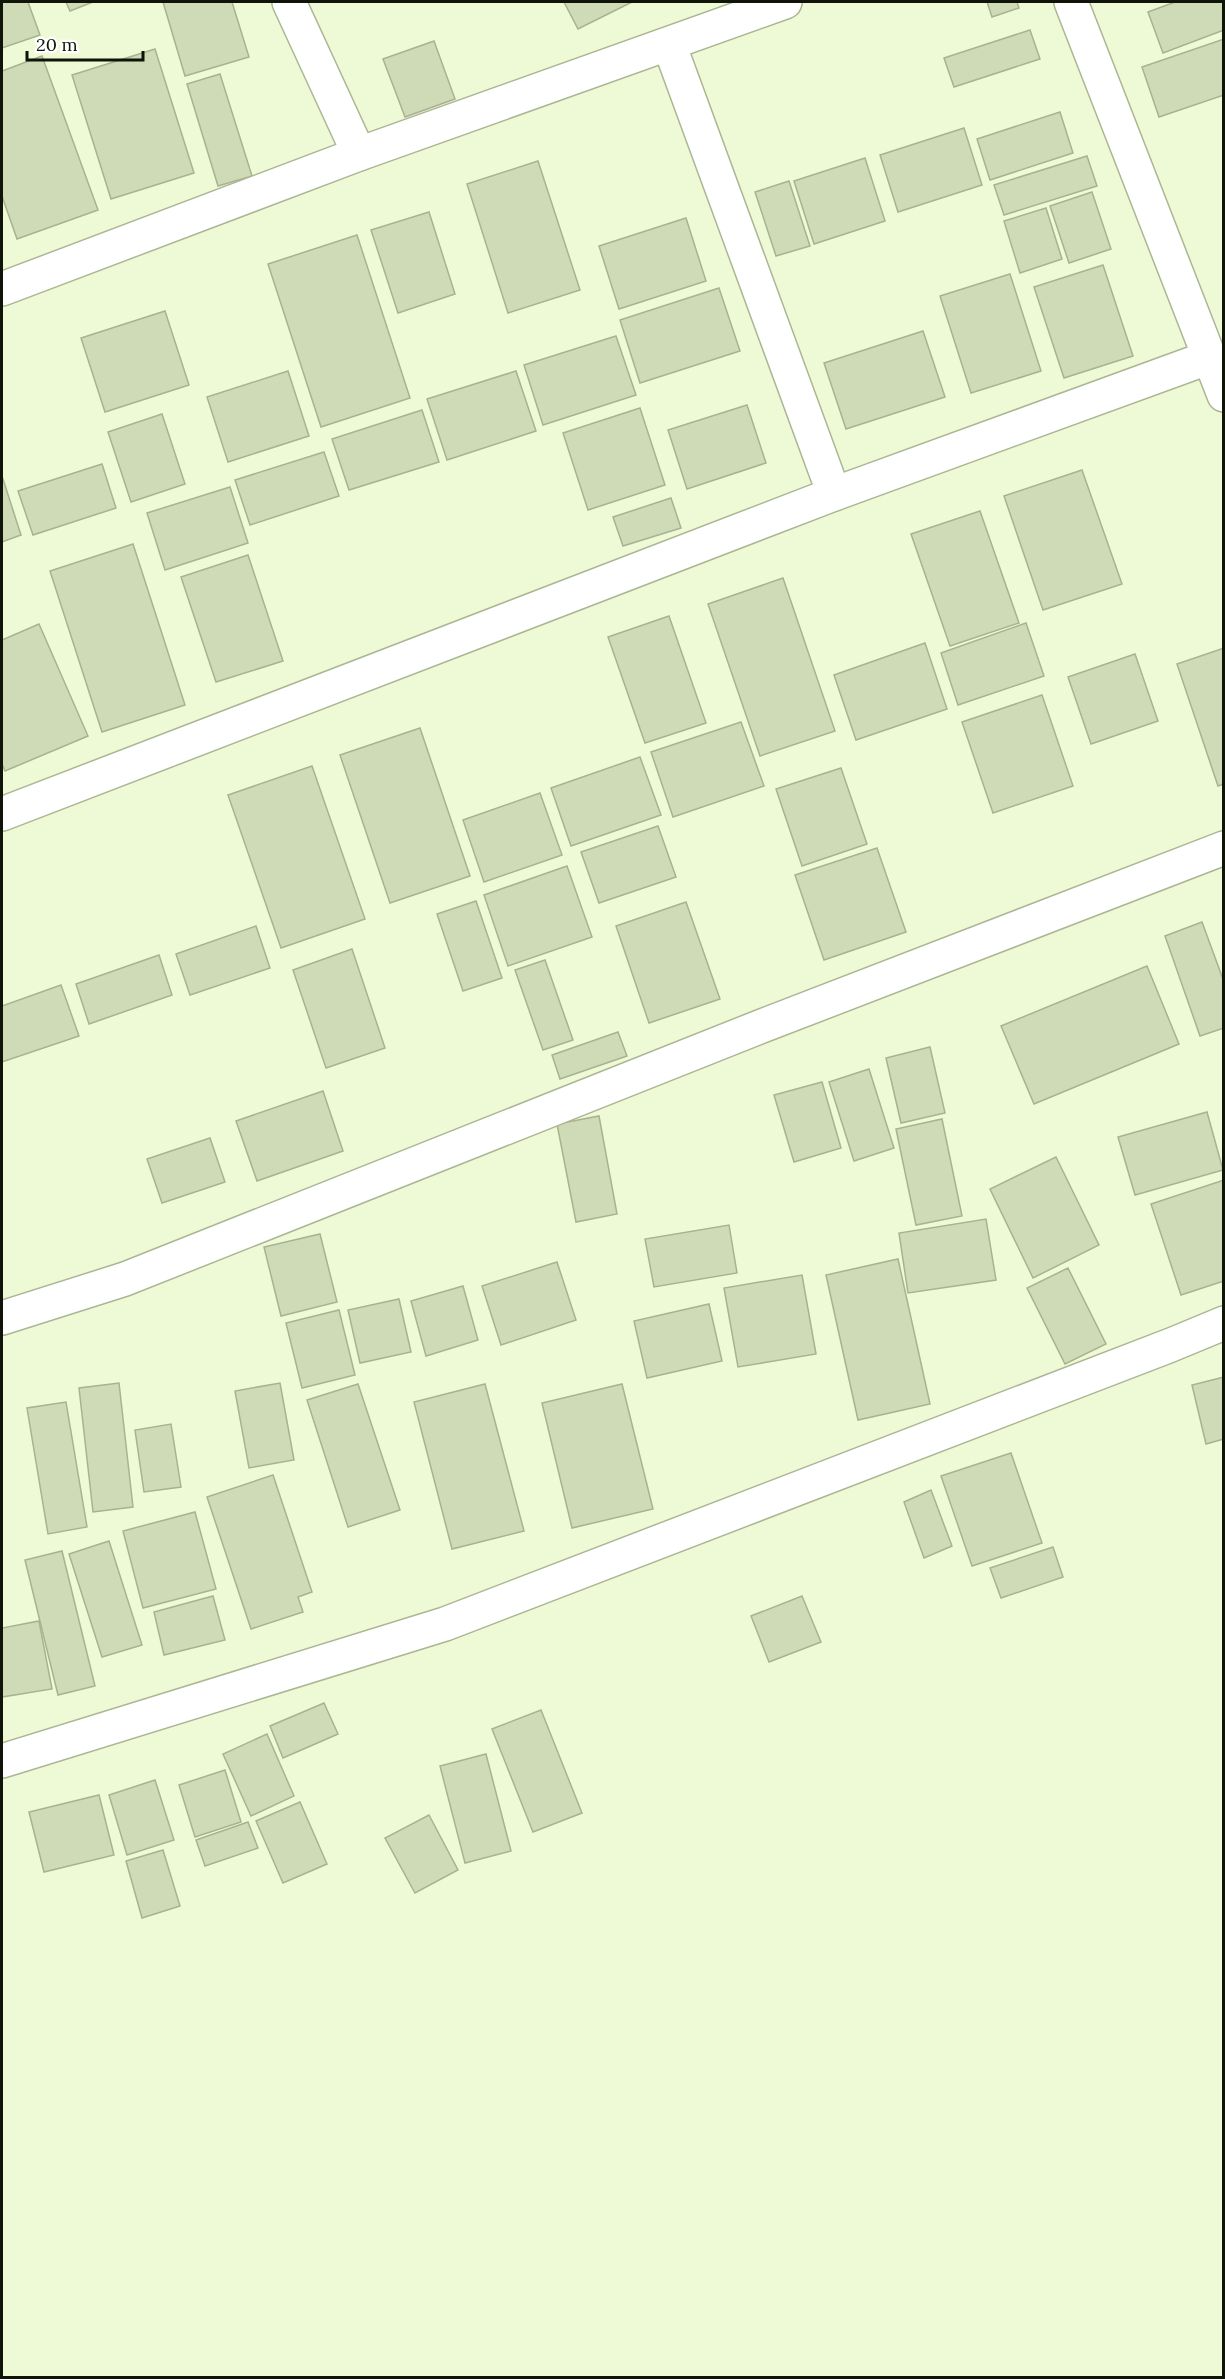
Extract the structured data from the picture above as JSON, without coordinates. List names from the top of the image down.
{
  "scale_bar": "20 m"
}
